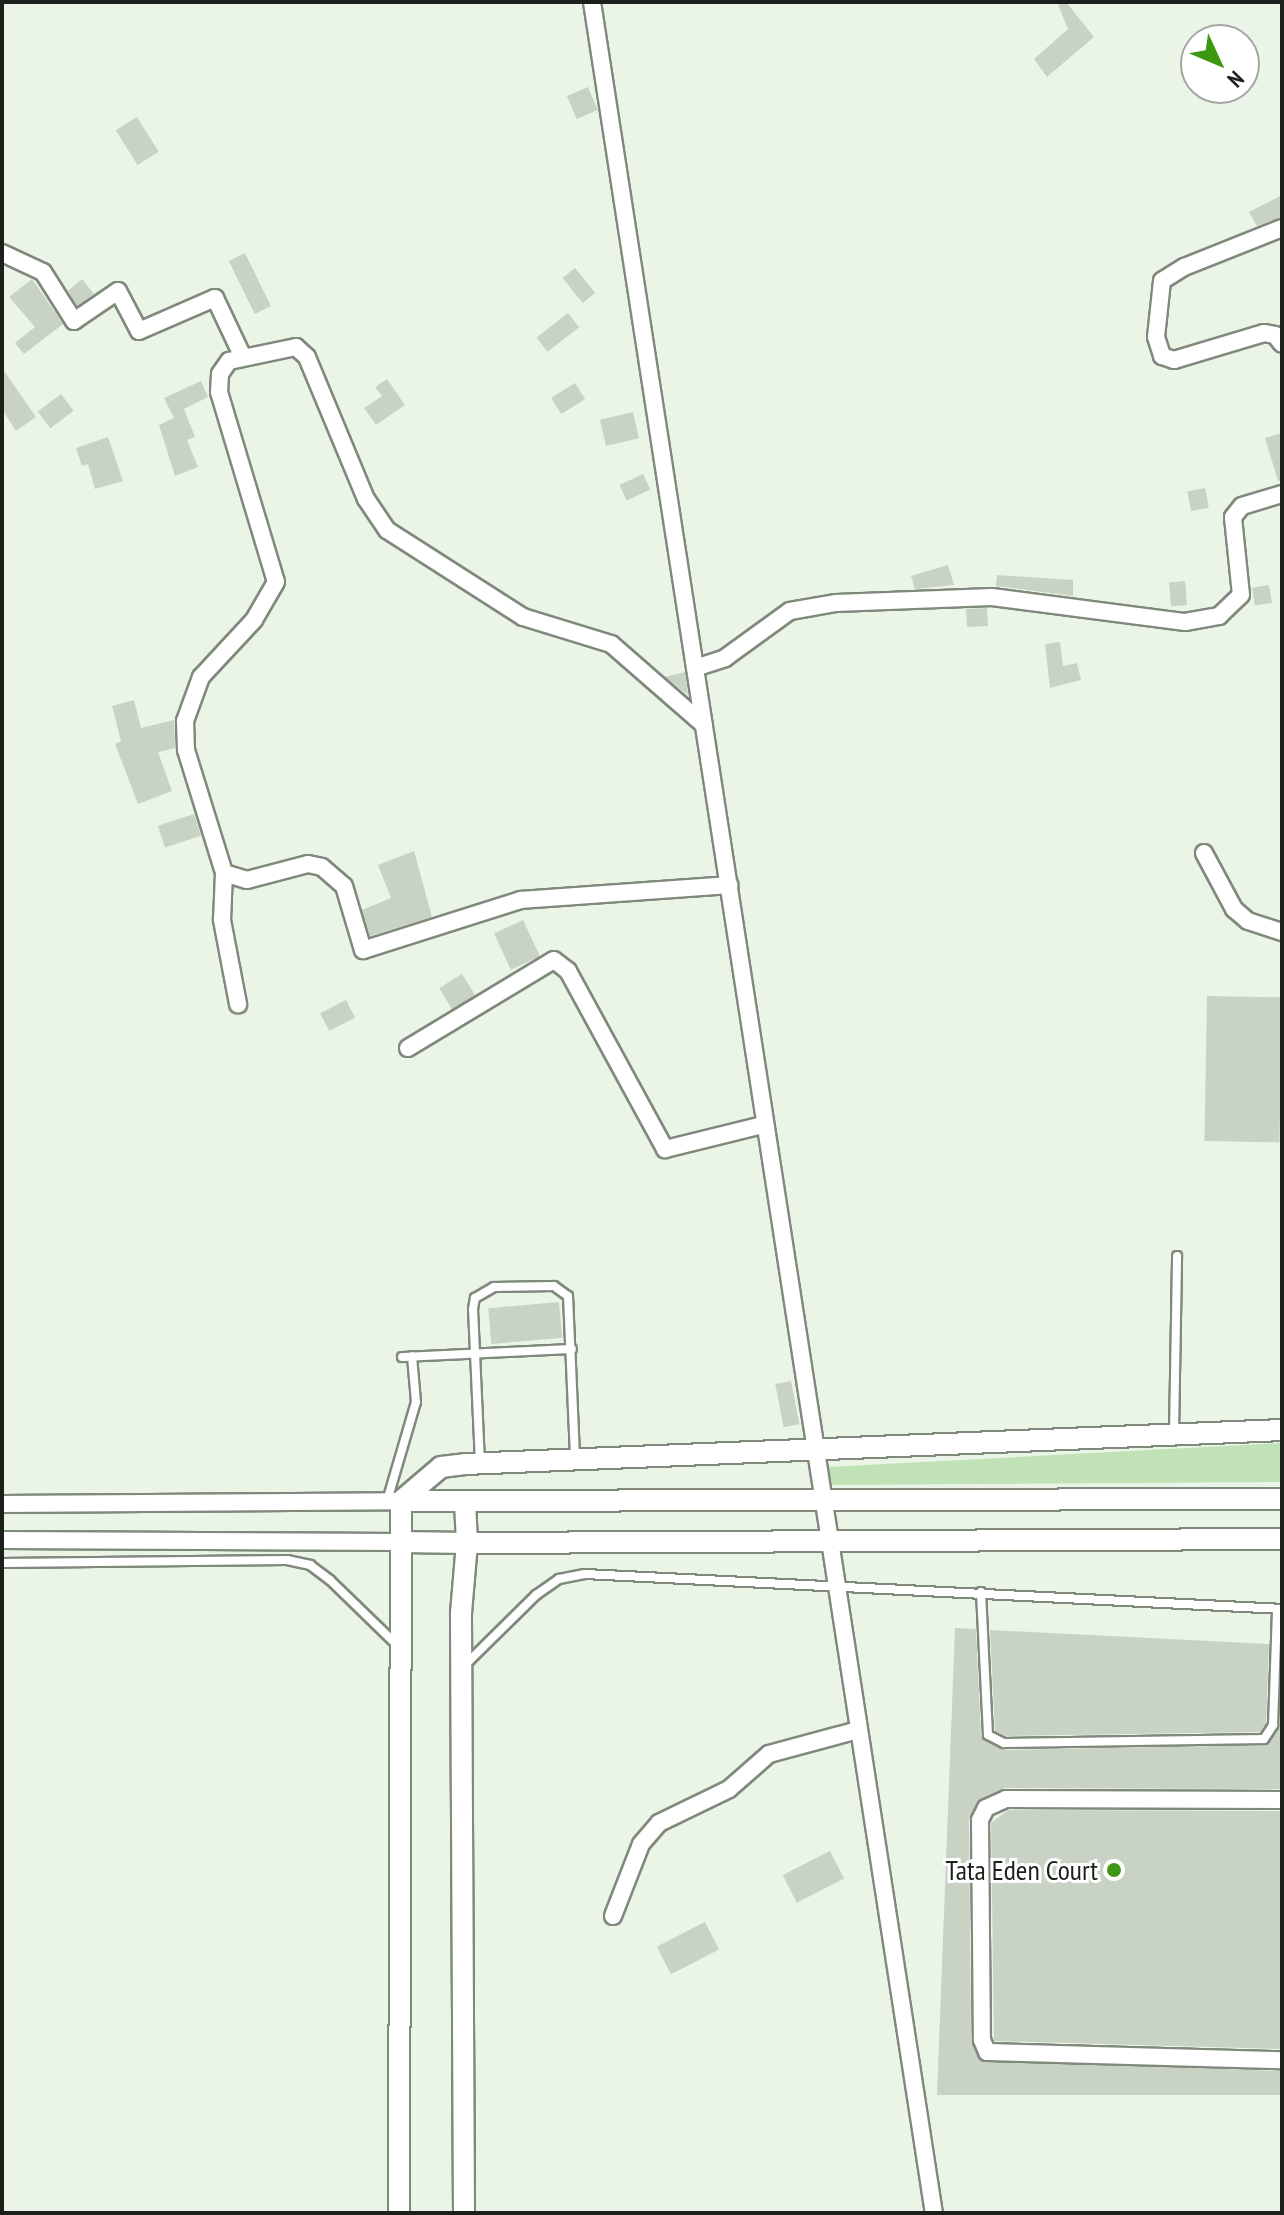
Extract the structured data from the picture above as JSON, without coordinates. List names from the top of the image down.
{
  "places": ["Tata Eden Court"],
  "north": "bottom right"
}
